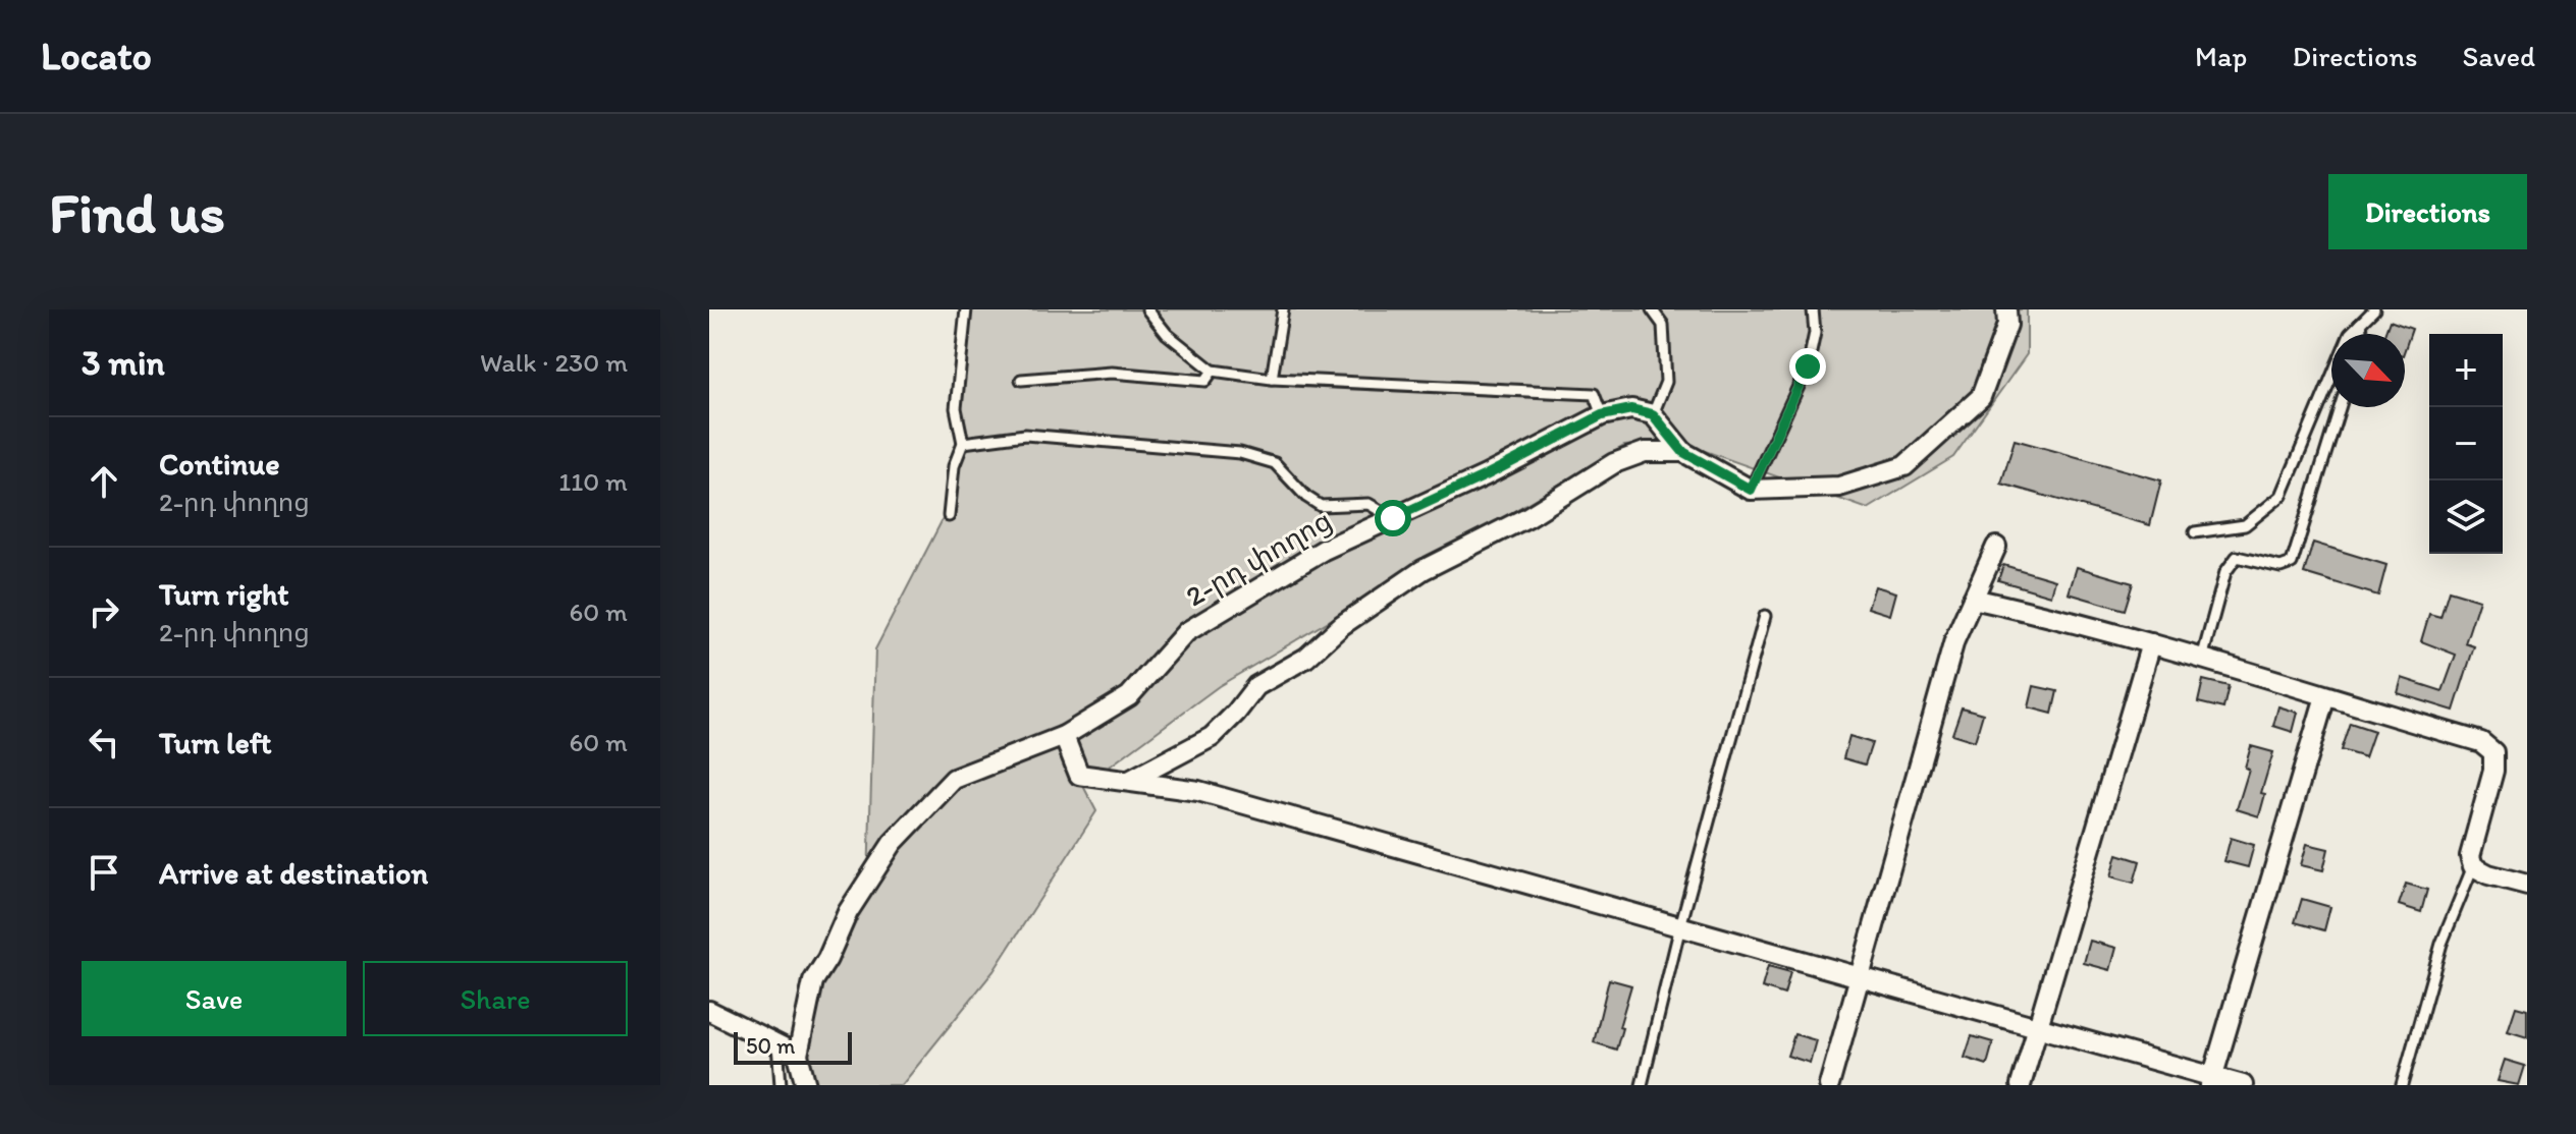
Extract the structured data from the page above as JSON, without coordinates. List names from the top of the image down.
{
  "streets": {
    "street": ["2-րդ փողոց"]
  },
  "scale_bar": "50 m",
  "north": "bottom right",
  "page": {
    "header": "Locato",
    "nav": ["Map", "Directions", "Saved"],
    "buttons": [
      "Directions",
      ["Save", "Share"]
    ],
    "title": "Find us",
    "heading": ["3 min", "Walk · 230 m"],
    "map_buttons": ["+", "−"],
    "list": [
      ["Continue", "2-րդ փողոց", "110 m"],
      ["Turn right", "2-րդ փողոց", "60 m"],
      ["Turn left", "60 m"],
      "Arrive at destination"
    ],
    "scale": "50 m"
  }
}
